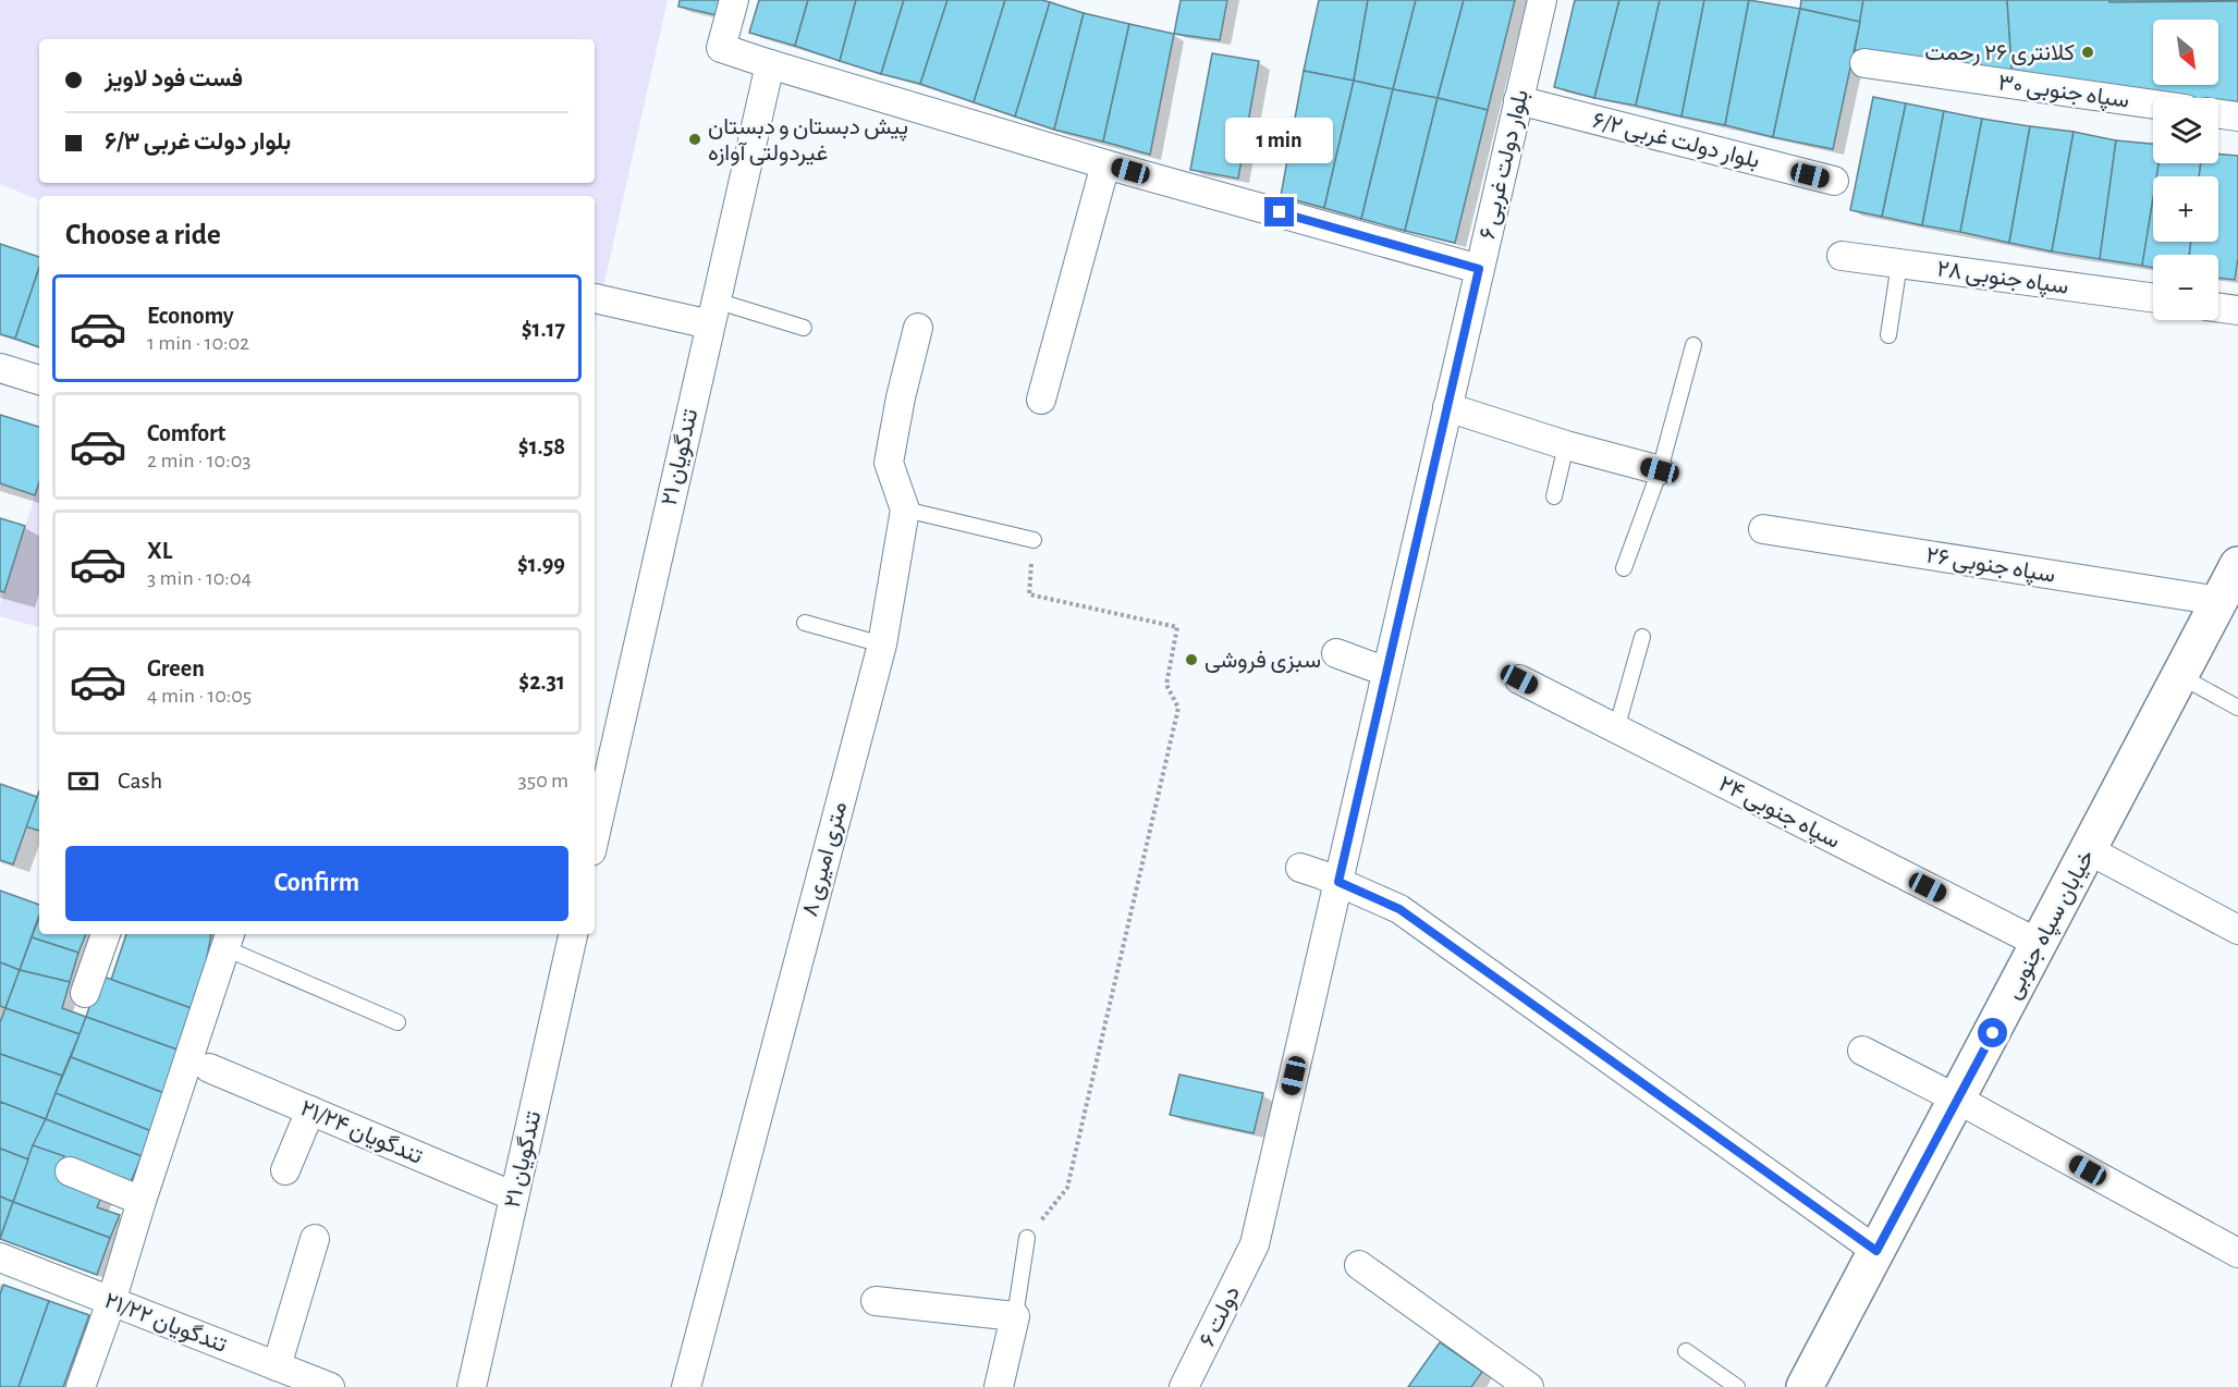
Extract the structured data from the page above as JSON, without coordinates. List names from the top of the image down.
{
  "streets": {
    "street": [
      "۳۰ سپاه جنوبی",
      "بلوار دولت غربی ۶/۲",
      "بلوار دولت غربی ۶",
      "۲۸ سپاه جنوبی",
      "۲۱ تندگویان",
      "۲۶ سپاه جنوبی",
      "۲۴ سپاه جنوبی",
      "۸ متری امیری",
      "خیابان سپاه جنوبی",
      "۲۱/۲۴ تندگویان",
      "۶ دولت",
      "۲۱/۲۲ تندگویان"
    ]
  },
  "crossings": [
    ["بلوار دولت غربی ۶/۲", "بلوار دولت غربی ۶"],
    ["بلوار دولت غربی ۶", "۶ دولت"],
    ["۲۱ تندگویان", "۲۱/۲۴ تندگویان"],
    ["۲۶ سپاه جنوبی", "خیابان سپاه جنوبی"],
    ["۲۴ سپاه جنوبی", "خیابان سپاه جنوبی"]
  ],
  "places": ["کلانتری ۲۶ رحمت", "پیش دبستان و دبستان غیردولتی آوازه", "سبزی فروشی"],
  "north": "bottom right",
  "page": {
    "map_buttons": ["+", "−"],
    "banner": ["فست فود لاویز", "بلوار دولت غربی ۶/۳"],
    "bubble": "1 min",
    "heading": "Choose a ride",
    "list": [
      {
        "name": "Economy",
        "note": "1 min · 10:02",
        "value": "$1.17"
      },
      {
        "name": "Comfort",
        "note": "2 min · 10:03",
        "value": "$1.58"
      },
      {
        "name": "XL",
        "note": "3 min · 10:04",
        "value": "$1.99"
      },
      {
        "name": "Green",
        "note": "4 min · 10:05",
        "value": "$2.31"
      }
    ],
    "pay": ["Cash", "350 m"],
    "buttons": "Confirm"
  }
}
